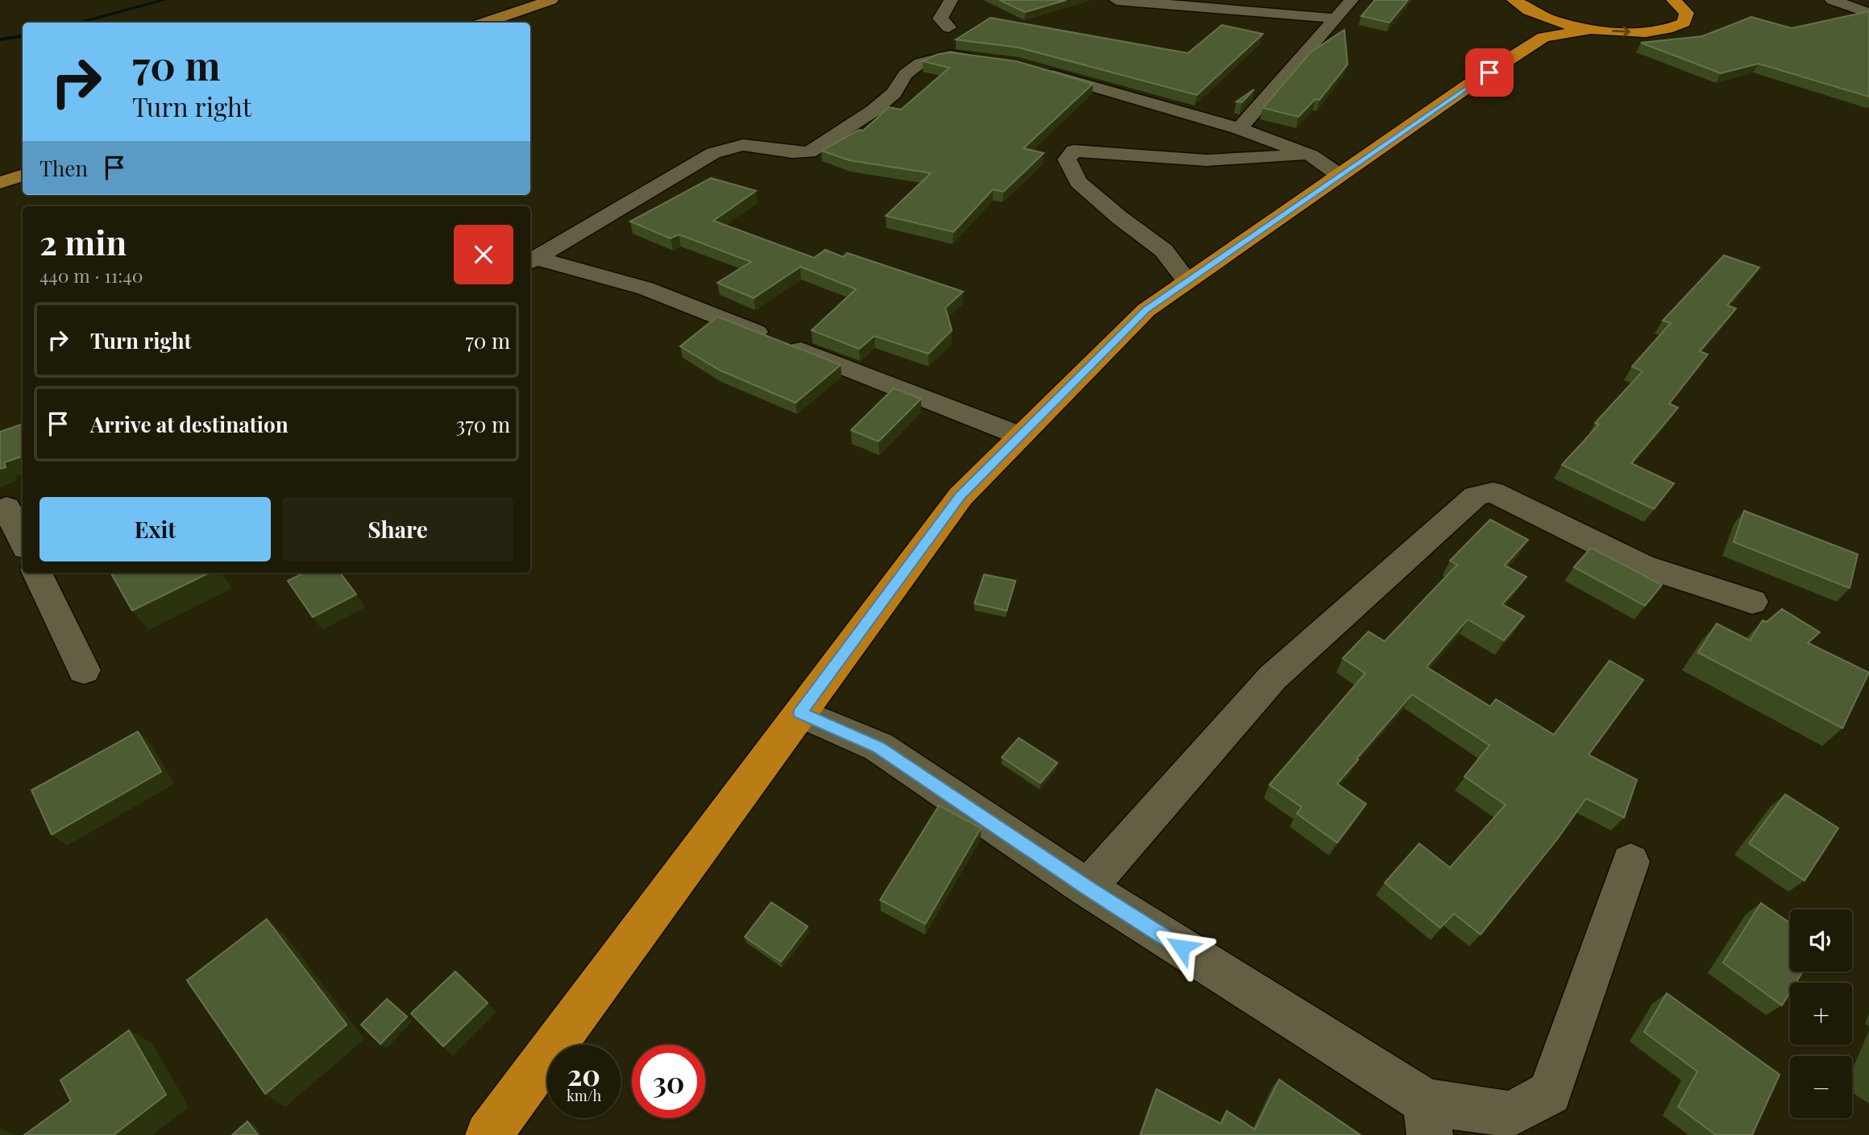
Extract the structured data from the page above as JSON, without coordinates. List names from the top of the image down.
{
  "page": {
    "turn": ["70 m", "Turn right"],
    "then": "Then",
    "heading": ["2 min", "440 m · 11:40"],
    "list": [
      {
        "name": "Turn right",
        "value": "70 m"
      },
      {
        "name": "Arrive at destination",
        "value": "370 m"
      }
    ],
    "buttons": ["Exit", "Share"],
    "map_buttons": ["+", "−"],
    "speed": "20 km/h",
    "limit": "30"
  }
}
